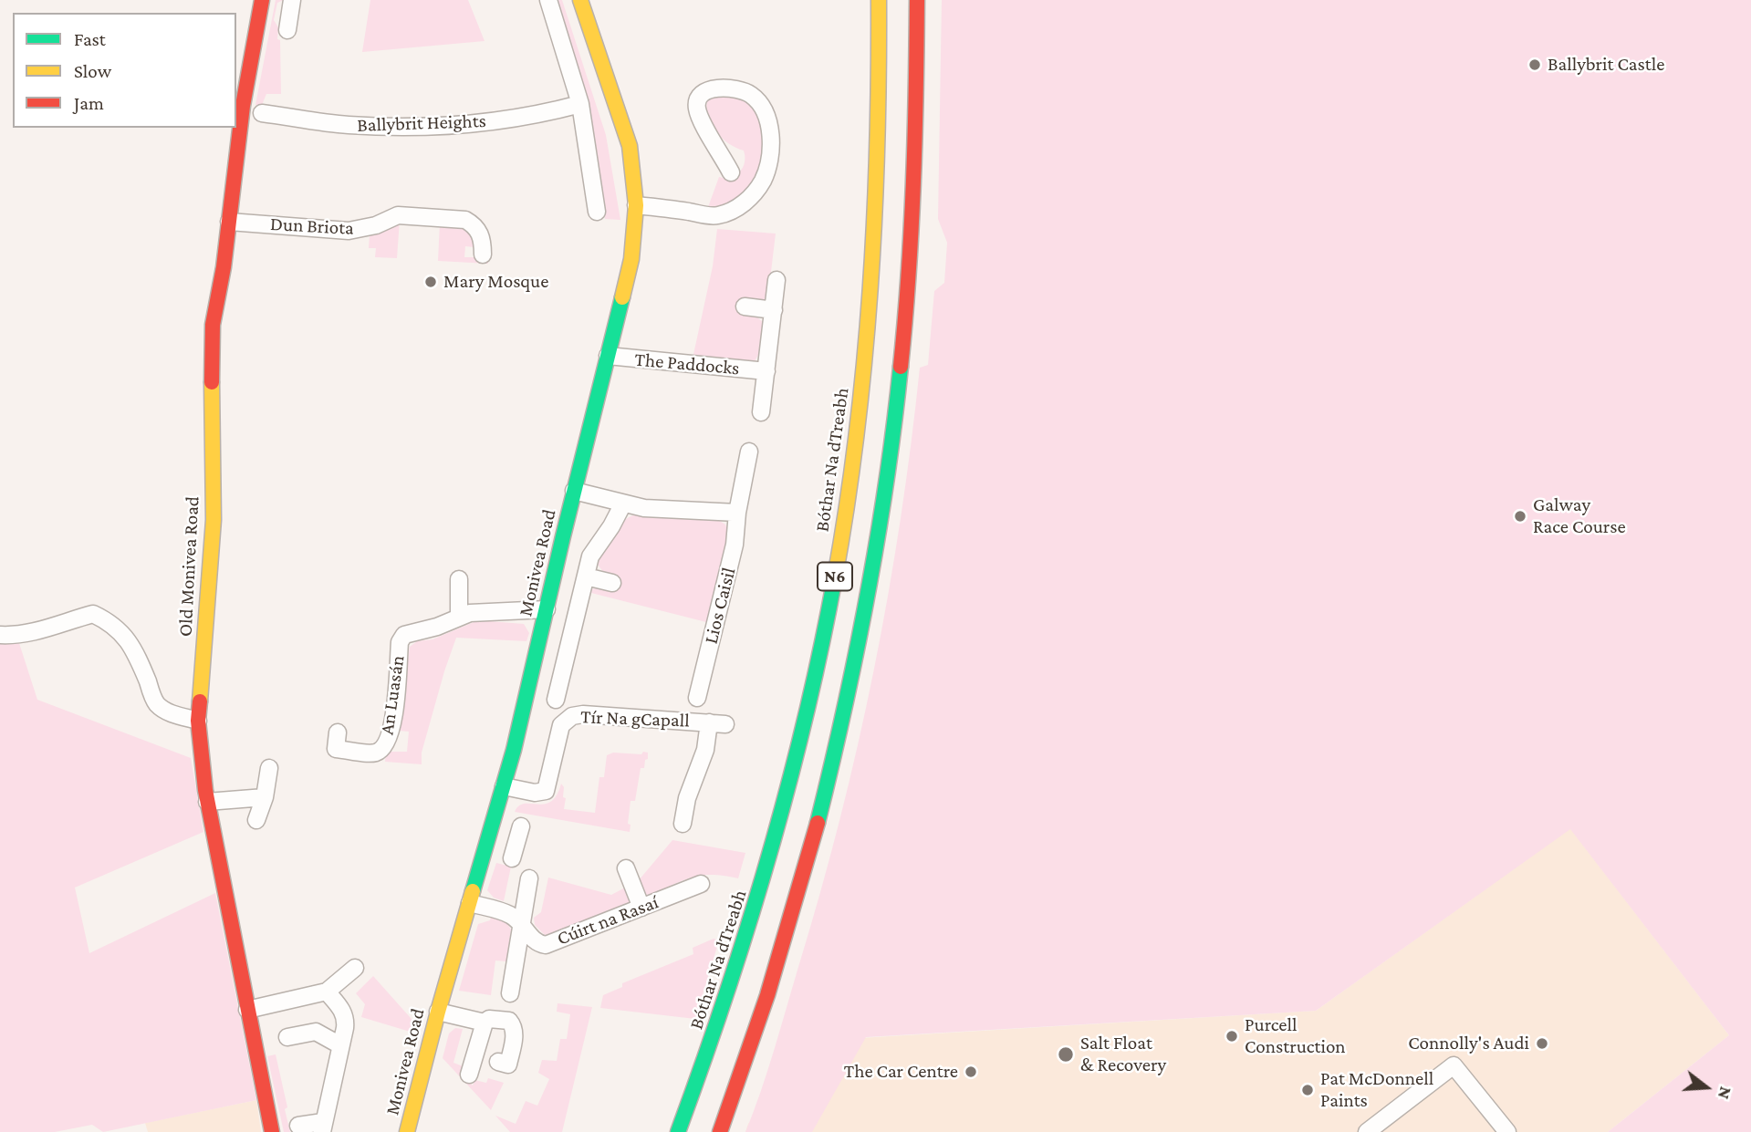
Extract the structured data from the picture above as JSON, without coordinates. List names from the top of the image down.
{
  "streets": {
    "main road": [
      "Bóthar Na dTreabh",
      "Monivea Road",
      "Old Monivea Road",
      "N6"
    ],
    "street": [
      "Ballybrit Heights",
      "Dun Briota",
      "The Paddocks",
      "Lios Caisil",
      "An Luasán",
      "Tír Na gCapall",
      "Cúirt na Rasaí"
    ]
  },
  "crossings": [
    ["Dun Briota", "Old Monivea Road"],
    ["The Paddocks", "Monivea Road"],
    ["Monivea Road", "An Luasán"],
    ["Monivea Road", "Tír Na gCapall"],
    ["Monivea Road", "Cúirt na Rasaí"]
  ],
  "places": [
    "Ballybrit Castle",
    "Mary Mosque",
    "Galway Race Course",
    "Purcell Construction",
    "Connolly's Audi",
    "Salt Float & Recovery",
    "The Car Centre",
    "Pat McDonnell Paints"
  ],
  "legend": ["Fast", "Slow", "Jam"],
  "north": "right"
}
